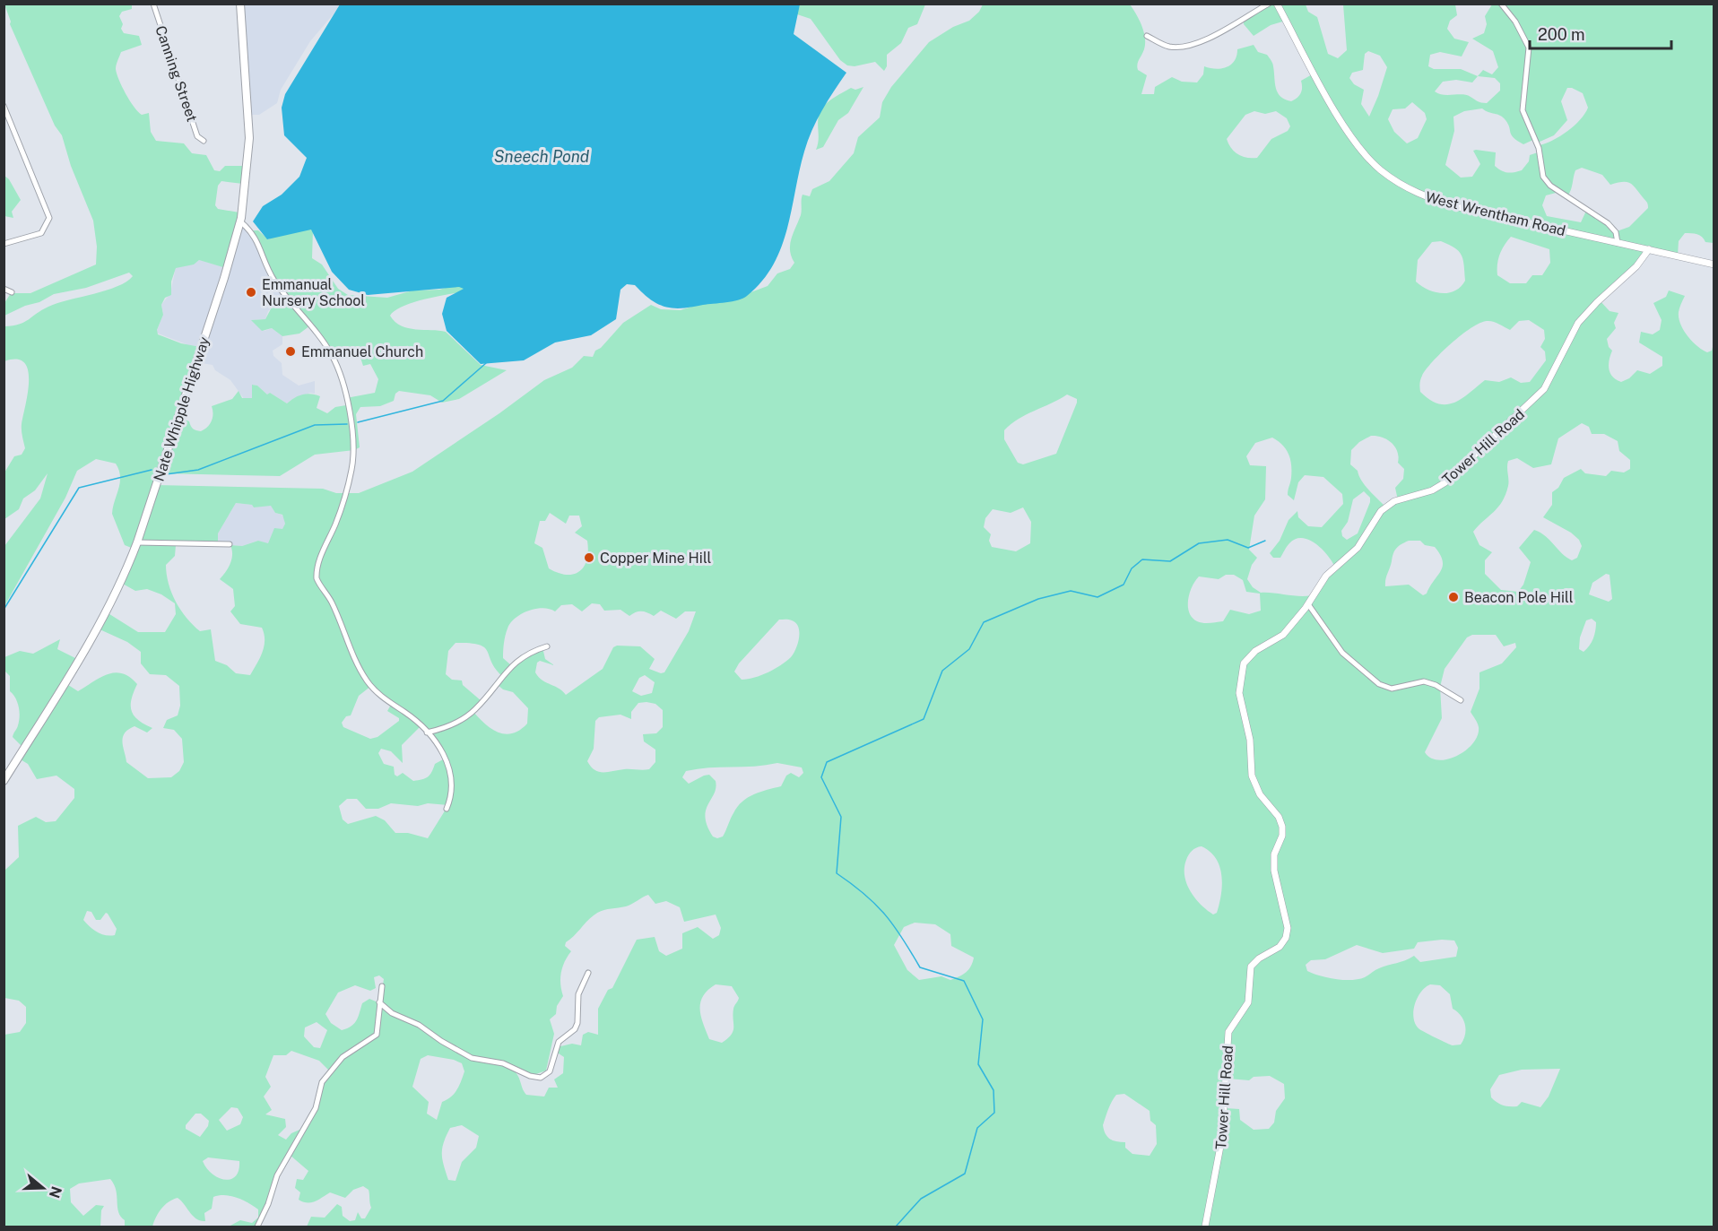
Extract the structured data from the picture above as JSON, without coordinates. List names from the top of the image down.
{
  "streets": {
    "main road": ["Nate Whipple Highway"],
    "street": ["Canning Street", "West Wrentham Road", "Tower Hill Road"]
  },
  "crossings": [
    ["West Wrentham Road", "Tower Hill Road"]
  ],
  "water": ["Sneech Pond"],
  "places": [
    "Emmanual Nursery School",
    "Emmanuel Church",
    "Copper Mine Hill",
    "Beacon Pole Hill"
  ],
  "scale_bar": "200 m",
  "north": "right"
}
